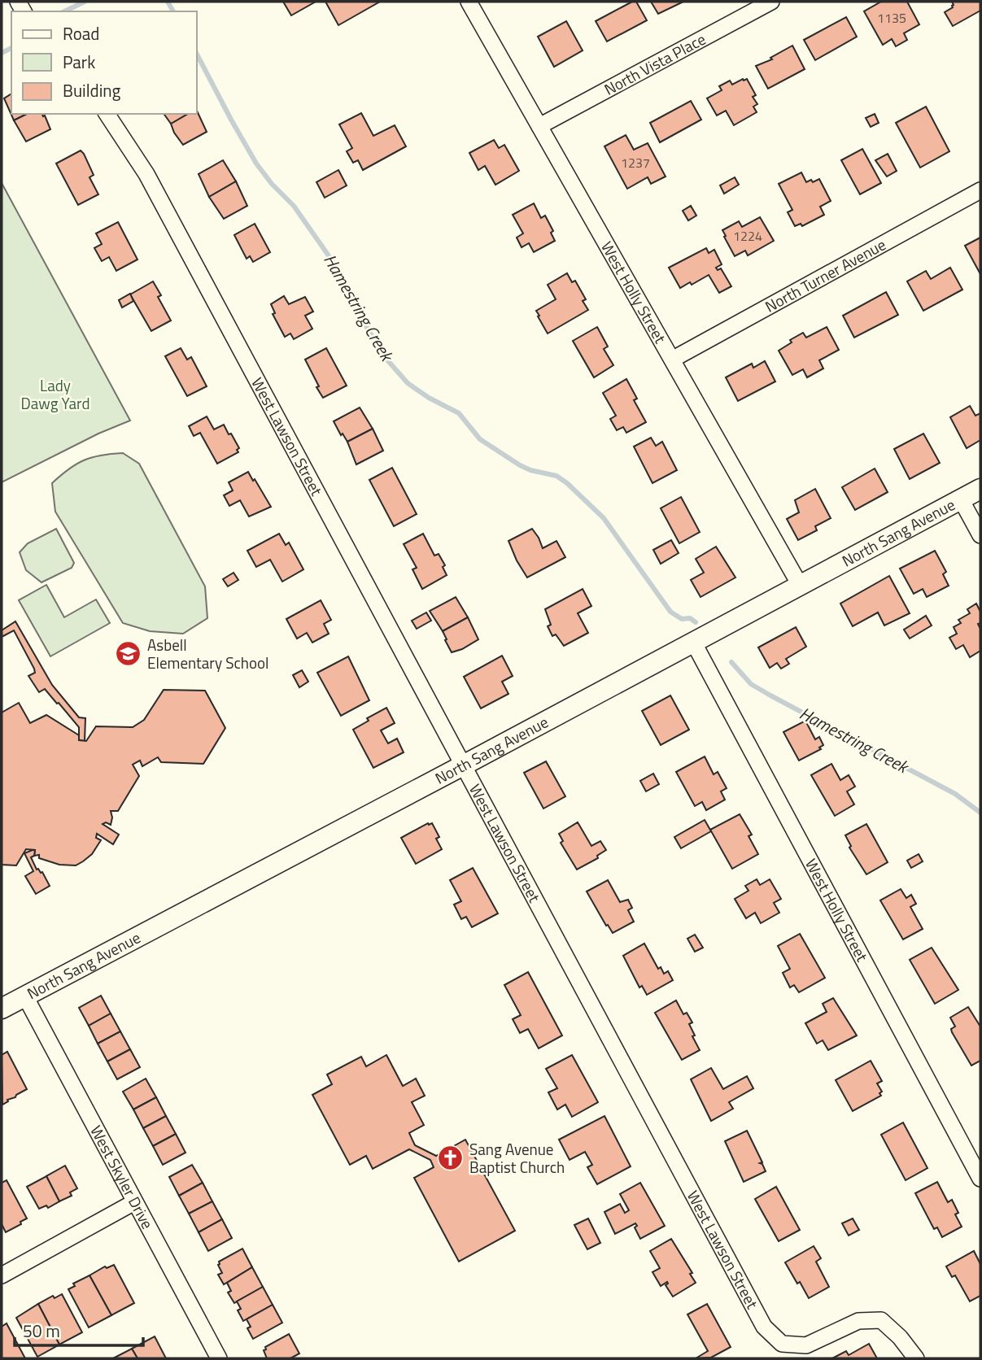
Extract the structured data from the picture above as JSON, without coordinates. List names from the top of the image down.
{
  "streets": {
    "street": [
      "North Vista Place",
      "North Turner Avenue",
      "West Holly Street",
      "West Lawson Street",
      "North Sang Avenue",
      "West Skyler Drive"
    ]
  },
  "crossings": [
    ["North Vista Place", "West Holly Street"],
    ["North Turner Avenue", "West Holly Street"],
    ["West Holly Street", "North Sang Avenue"],
    ["West Lawson Street", "North Sang Avenue"],
    ["North Sang Avenue", "West Skyler Drive"]
  ],
  "water": ["Hamestring Creek"],
  "parks": ["Lady Dawg Yard"],
  "places": {
    "school or university": ["Asbell Elementary School"],
    "church": ["Sang Avenue Baptist Church"]
  },
  "house_numbers": ["1135", "1237", "1224"],
  "legend": ["Road", "Park", "Building"],
  "scale_bar": "50 m"
}
